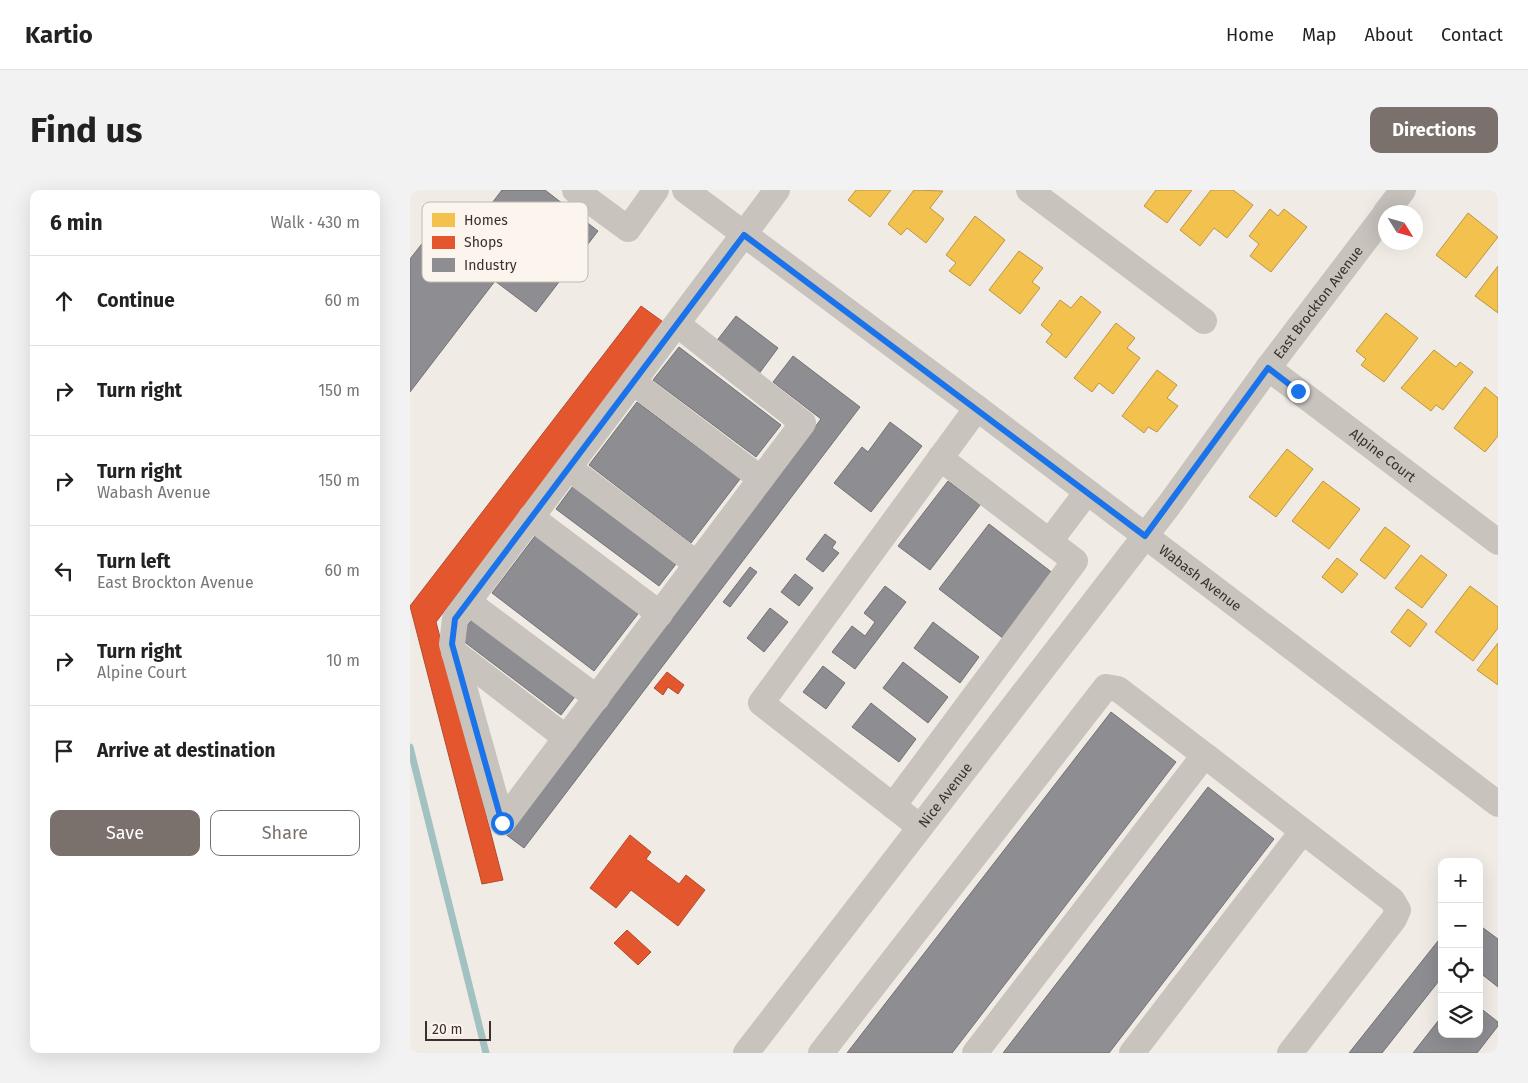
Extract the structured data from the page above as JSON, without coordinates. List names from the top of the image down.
{
  "streets": {
    "street": [
      "East Brockton Avenue",
      "Alpine Court",
      "Wabash Avenue",
      "Nice Avenue"
    ]
  },
  "crossings": [
    ["East Brockton Avenue", "Alpine Court"],
    ["East Brockton Avenue", "Wabash Avenue"],
    ["East Brockton Avenue", "Nice Avenue"],
    ["Wabash Avenue", "Nice Avenue"]
  ],
  "legend": ["Homes", "Shops", "Industry"],
  "scale_bar": "20 m",
  "north": "bottom right",
  "page": {
    "header": "Kartio",
    "nav": [
      "Home",
      "Map",
      "About",
      "Contact"
    ],
    "buttons": [
      "Directions",
      ["Save", "Share"]
    ],
    "title": "Find us",
    "heading": ["6 min", "Walk · 430 m"],
    "list": [
      ["Continue", "60 m"],
      ["Turn right", "150 m"],
      ["Turn right", "Wabash Avenue", "150 m"],
      ["Turn left", "East Brockton Avenue", "60 m"],
      ["Turn right", "Alpine Court", "10 m"],
      "Arrive at destination"
    ],
    "map_buttons": ["+", "−"],
    "scale": "20 m"
  }
}
